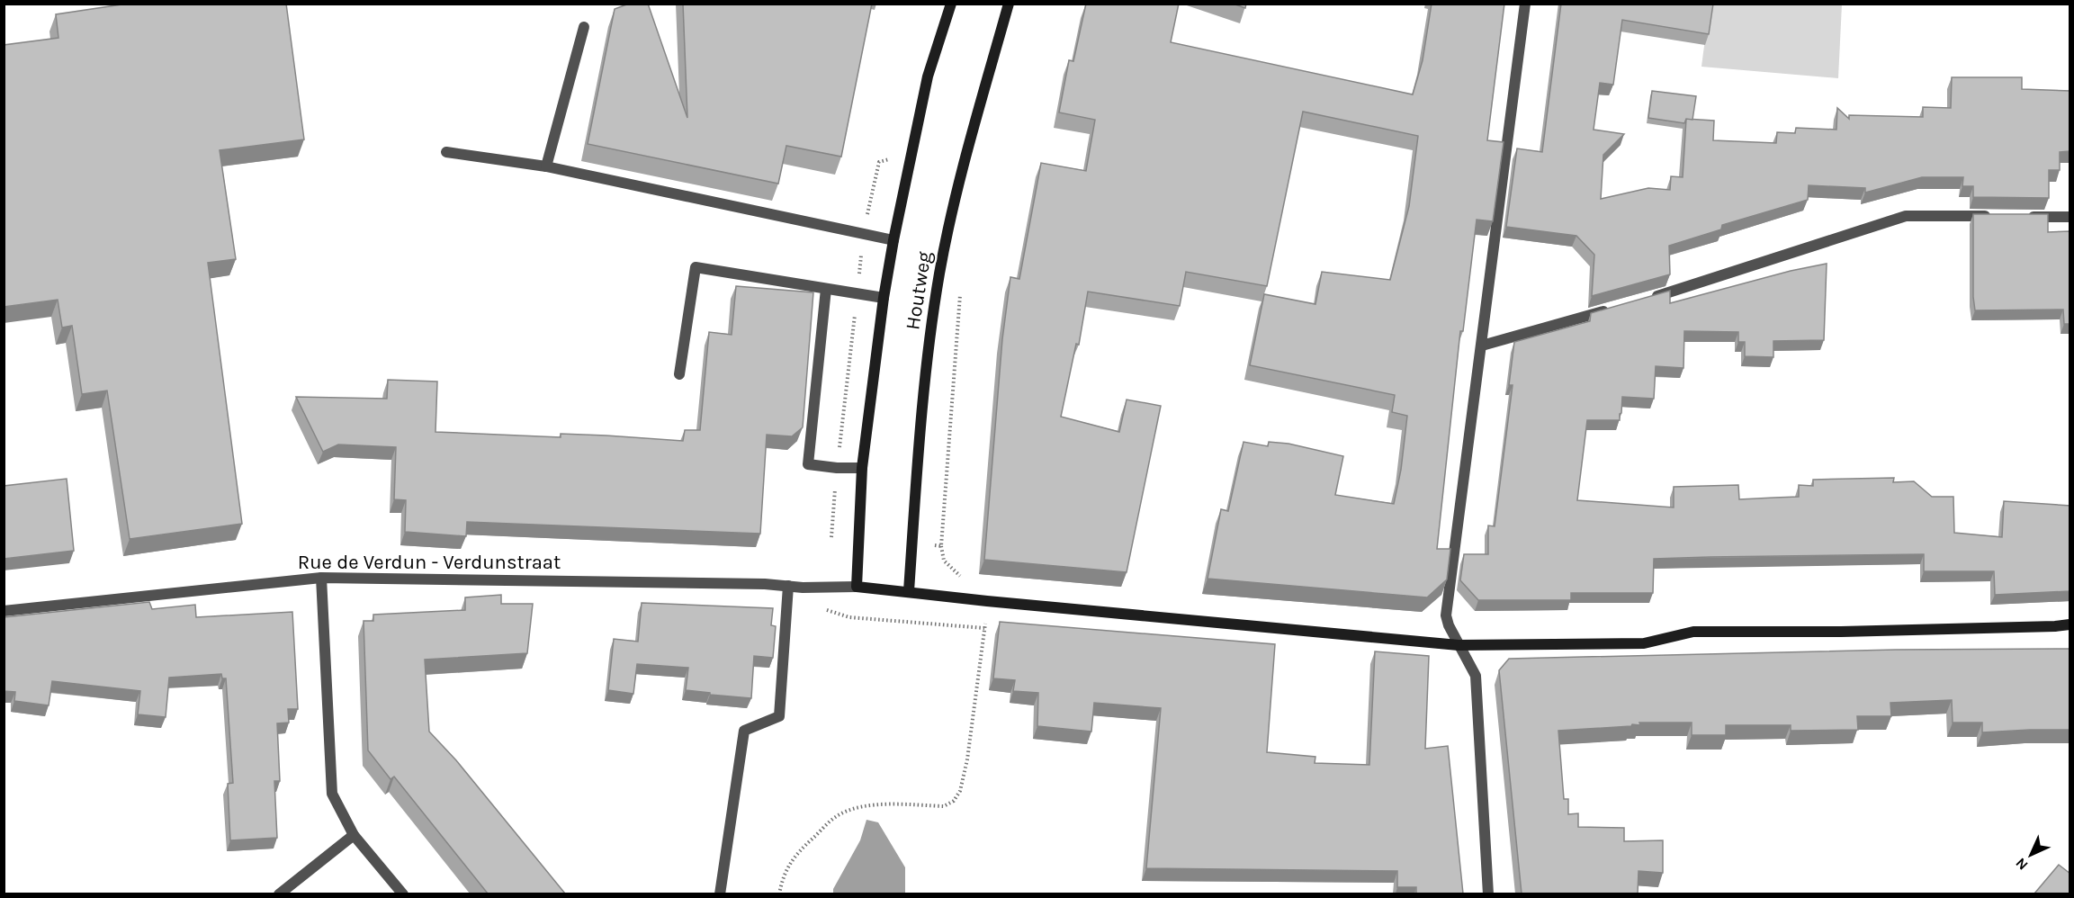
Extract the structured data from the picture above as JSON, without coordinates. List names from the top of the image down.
{
  "streets": {
    "main road": ["Houtweg"],
    "street": ["Rue de Verdun - Verdunstraat"]
  },
  "crossings": [
    ["Houtweg", "Rue de Verdun - Verdunstraat"]
  ],
  "north": "bottom left"
}
